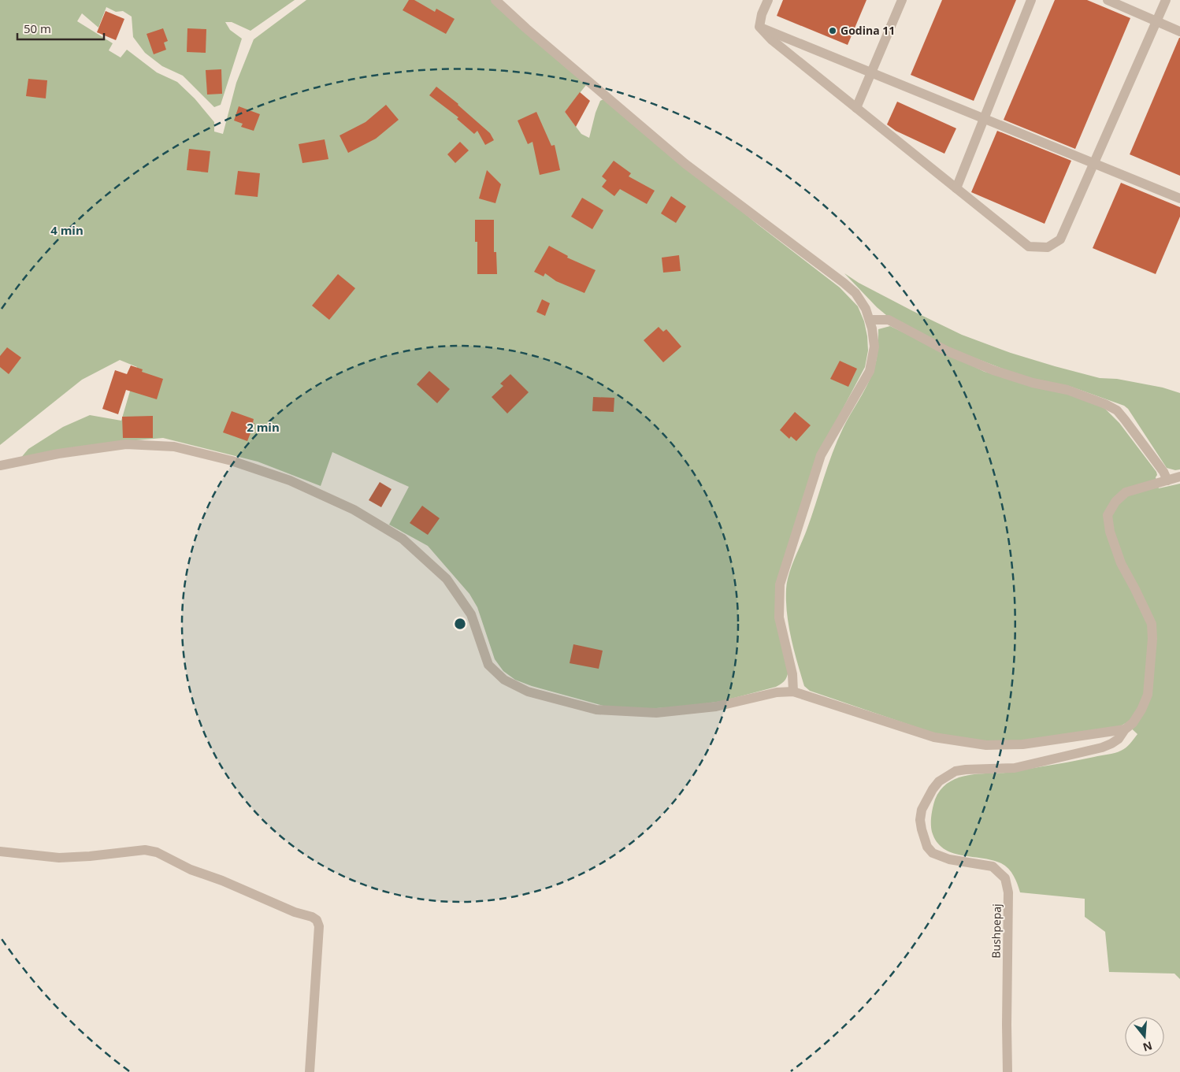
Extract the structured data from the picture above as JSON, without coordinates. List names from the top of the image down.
{
  "streets": {
    "street": ["Bushpepaj"]
  },
  "places": ["Godina 11"],
  "scale_bar": "50 m",
  "north": "bottom",
  "rings": ["4 min", "2 min"]
}
